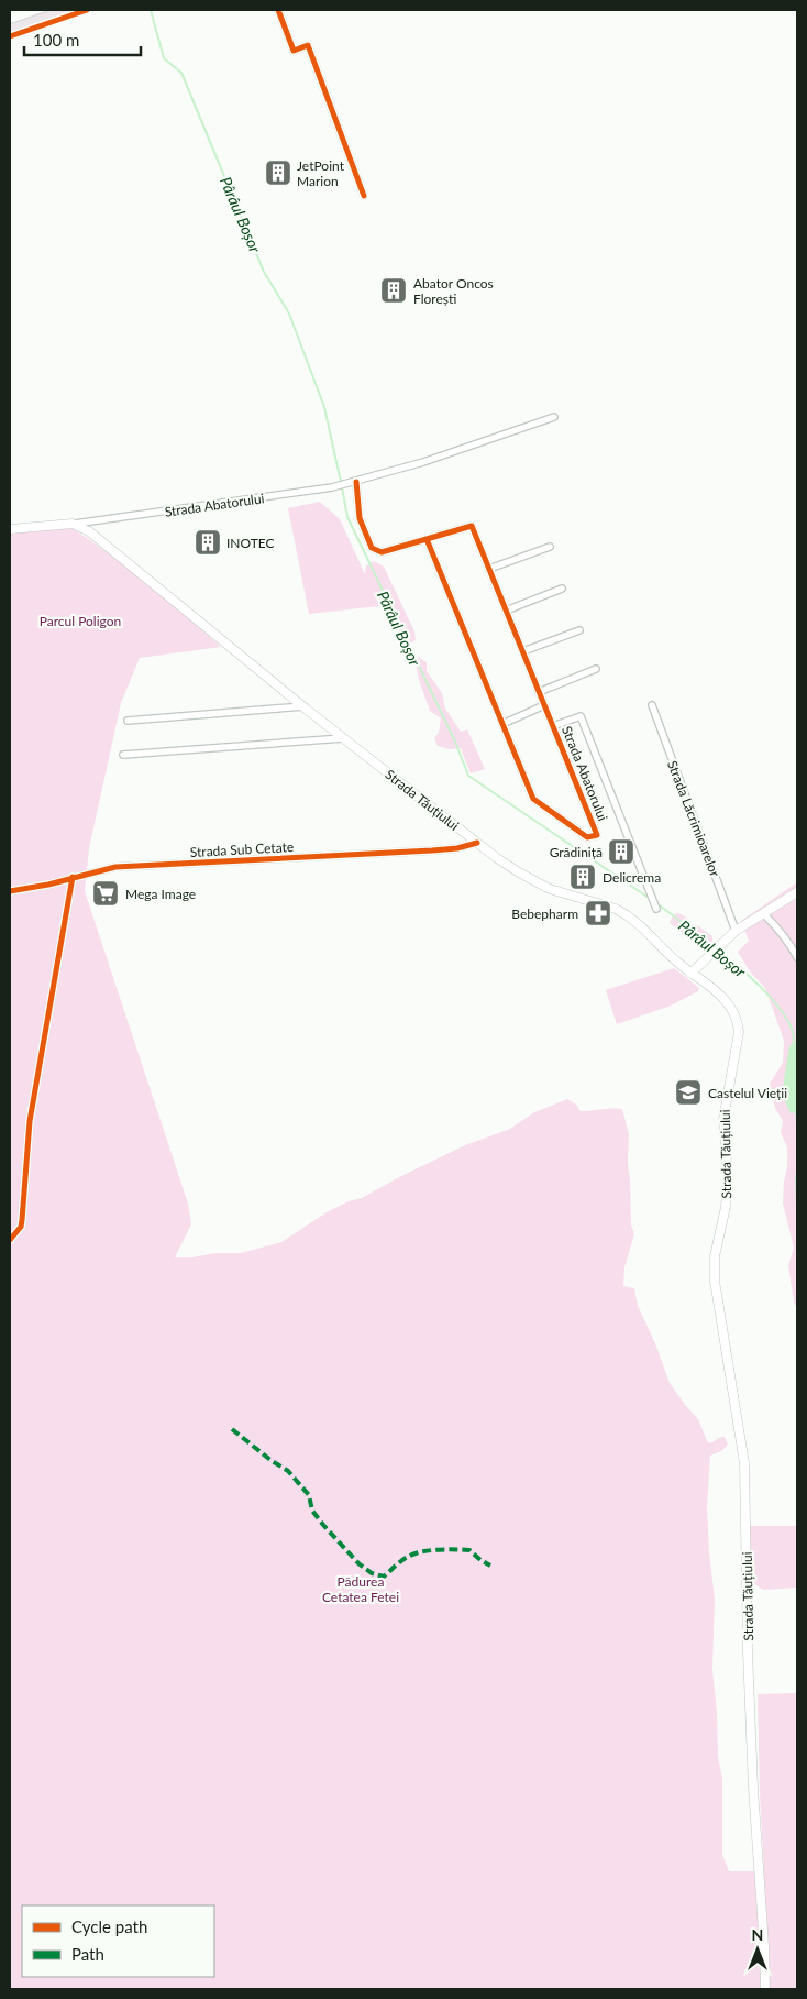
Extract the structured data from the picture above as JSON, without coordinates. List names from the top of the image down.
{
  "streets": {
    "main road": ["Strada Tăuțiului"],
    "street": ["Strada Abatorului", "Strada Lăcrimioarelor", "Strada Sub Cetate"]
  },
  "crossings": [
    ["Strada Abatorului", "Strada Tăuțiului"],
    ["Strada Tăuțiului", "Strada Sub Cetate"]
  ],
  "water": ["Pârâul Boșor"],
  "parks": ["Parcul Poligon", "Pădurea Cetatea Fetei"],
  "places": {
    "building": [
      "JetPoint Marion",
      "Abator Oncos Florești",
      "INOTEC",
      "Grădiniță",
      "Delicrema"
    ],
    "supermarket": ["Mega Image"],
    "pharmacy": ["Bebepharm"],
    "school or university": ["Castelul Vieții"]
  },
  "legend": ["Cycle path", "Path"],
  "scale_bar": "100 m",
  "north": "top"
}
